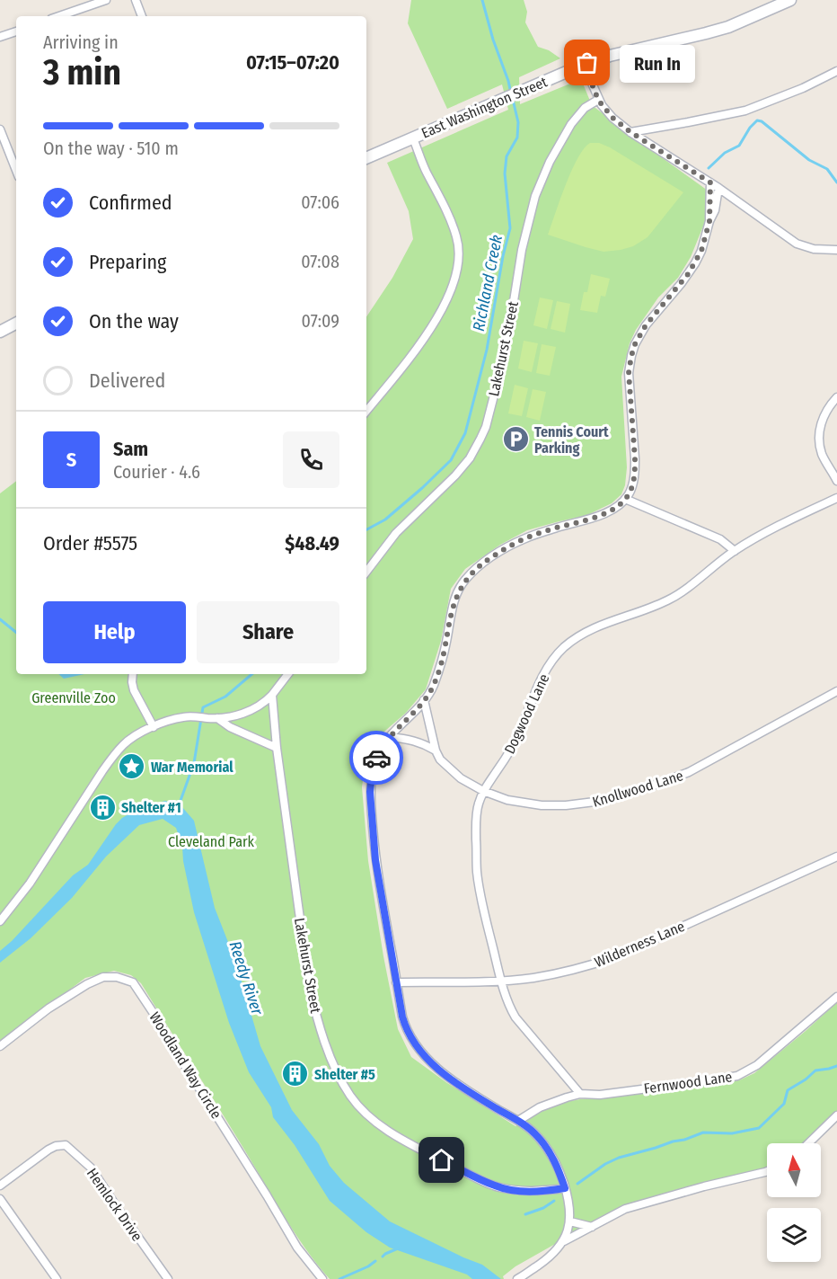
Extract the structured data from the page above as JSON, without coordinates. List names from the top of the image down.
{
  "streets": {
    "street": [
      "East Washington Street",
      "Lakehurst Street",
      "Dogwood Lane",
      "Knollwood Lane",
      "Wilderness Lane",
      "Woodland Way Circle",
      "Fernwood Lane",
      "Hemlock Drive"
    ]
  },
  "crossings": [
    ["Dogwood Lane", "Knollwood Lane"],
    ["Dogwood Lane", "Wilderness Lane"],
    ["Dogwood Lane", "Fernwood Lane"]
  ],
  "water": ["Richland Creek", "Reedy River"],
  "parks": ["Greenville Zoo", "Cleveland Park"],
  "places": {
    "other": ["Run In"],
    "parking": ["Tennis Court Parking"],
    "place": ["War Memorial"],
    "building": ["Shelter #1", "Shelter #5"]
  },
  "north": "top",
  "page": {
    "heading": ["3 min", "Arriving in", "07:15–07:20"],
    "panel": [
      "Sam",
      "Courier · 4.6",
      "Order #5575",
      "$48.49"
    ],
    "bubble": "Run In",
    "bar": "On the way · 510 m",
    "list": [
      ["Confirmed", "07:06"],
      ["Preparing", "07:08"],
      ["On the way", "07:09"],
      "Delivered"
    ],
    "round": "S",
    "buttons": ["Help", "Share"]
  }
}
